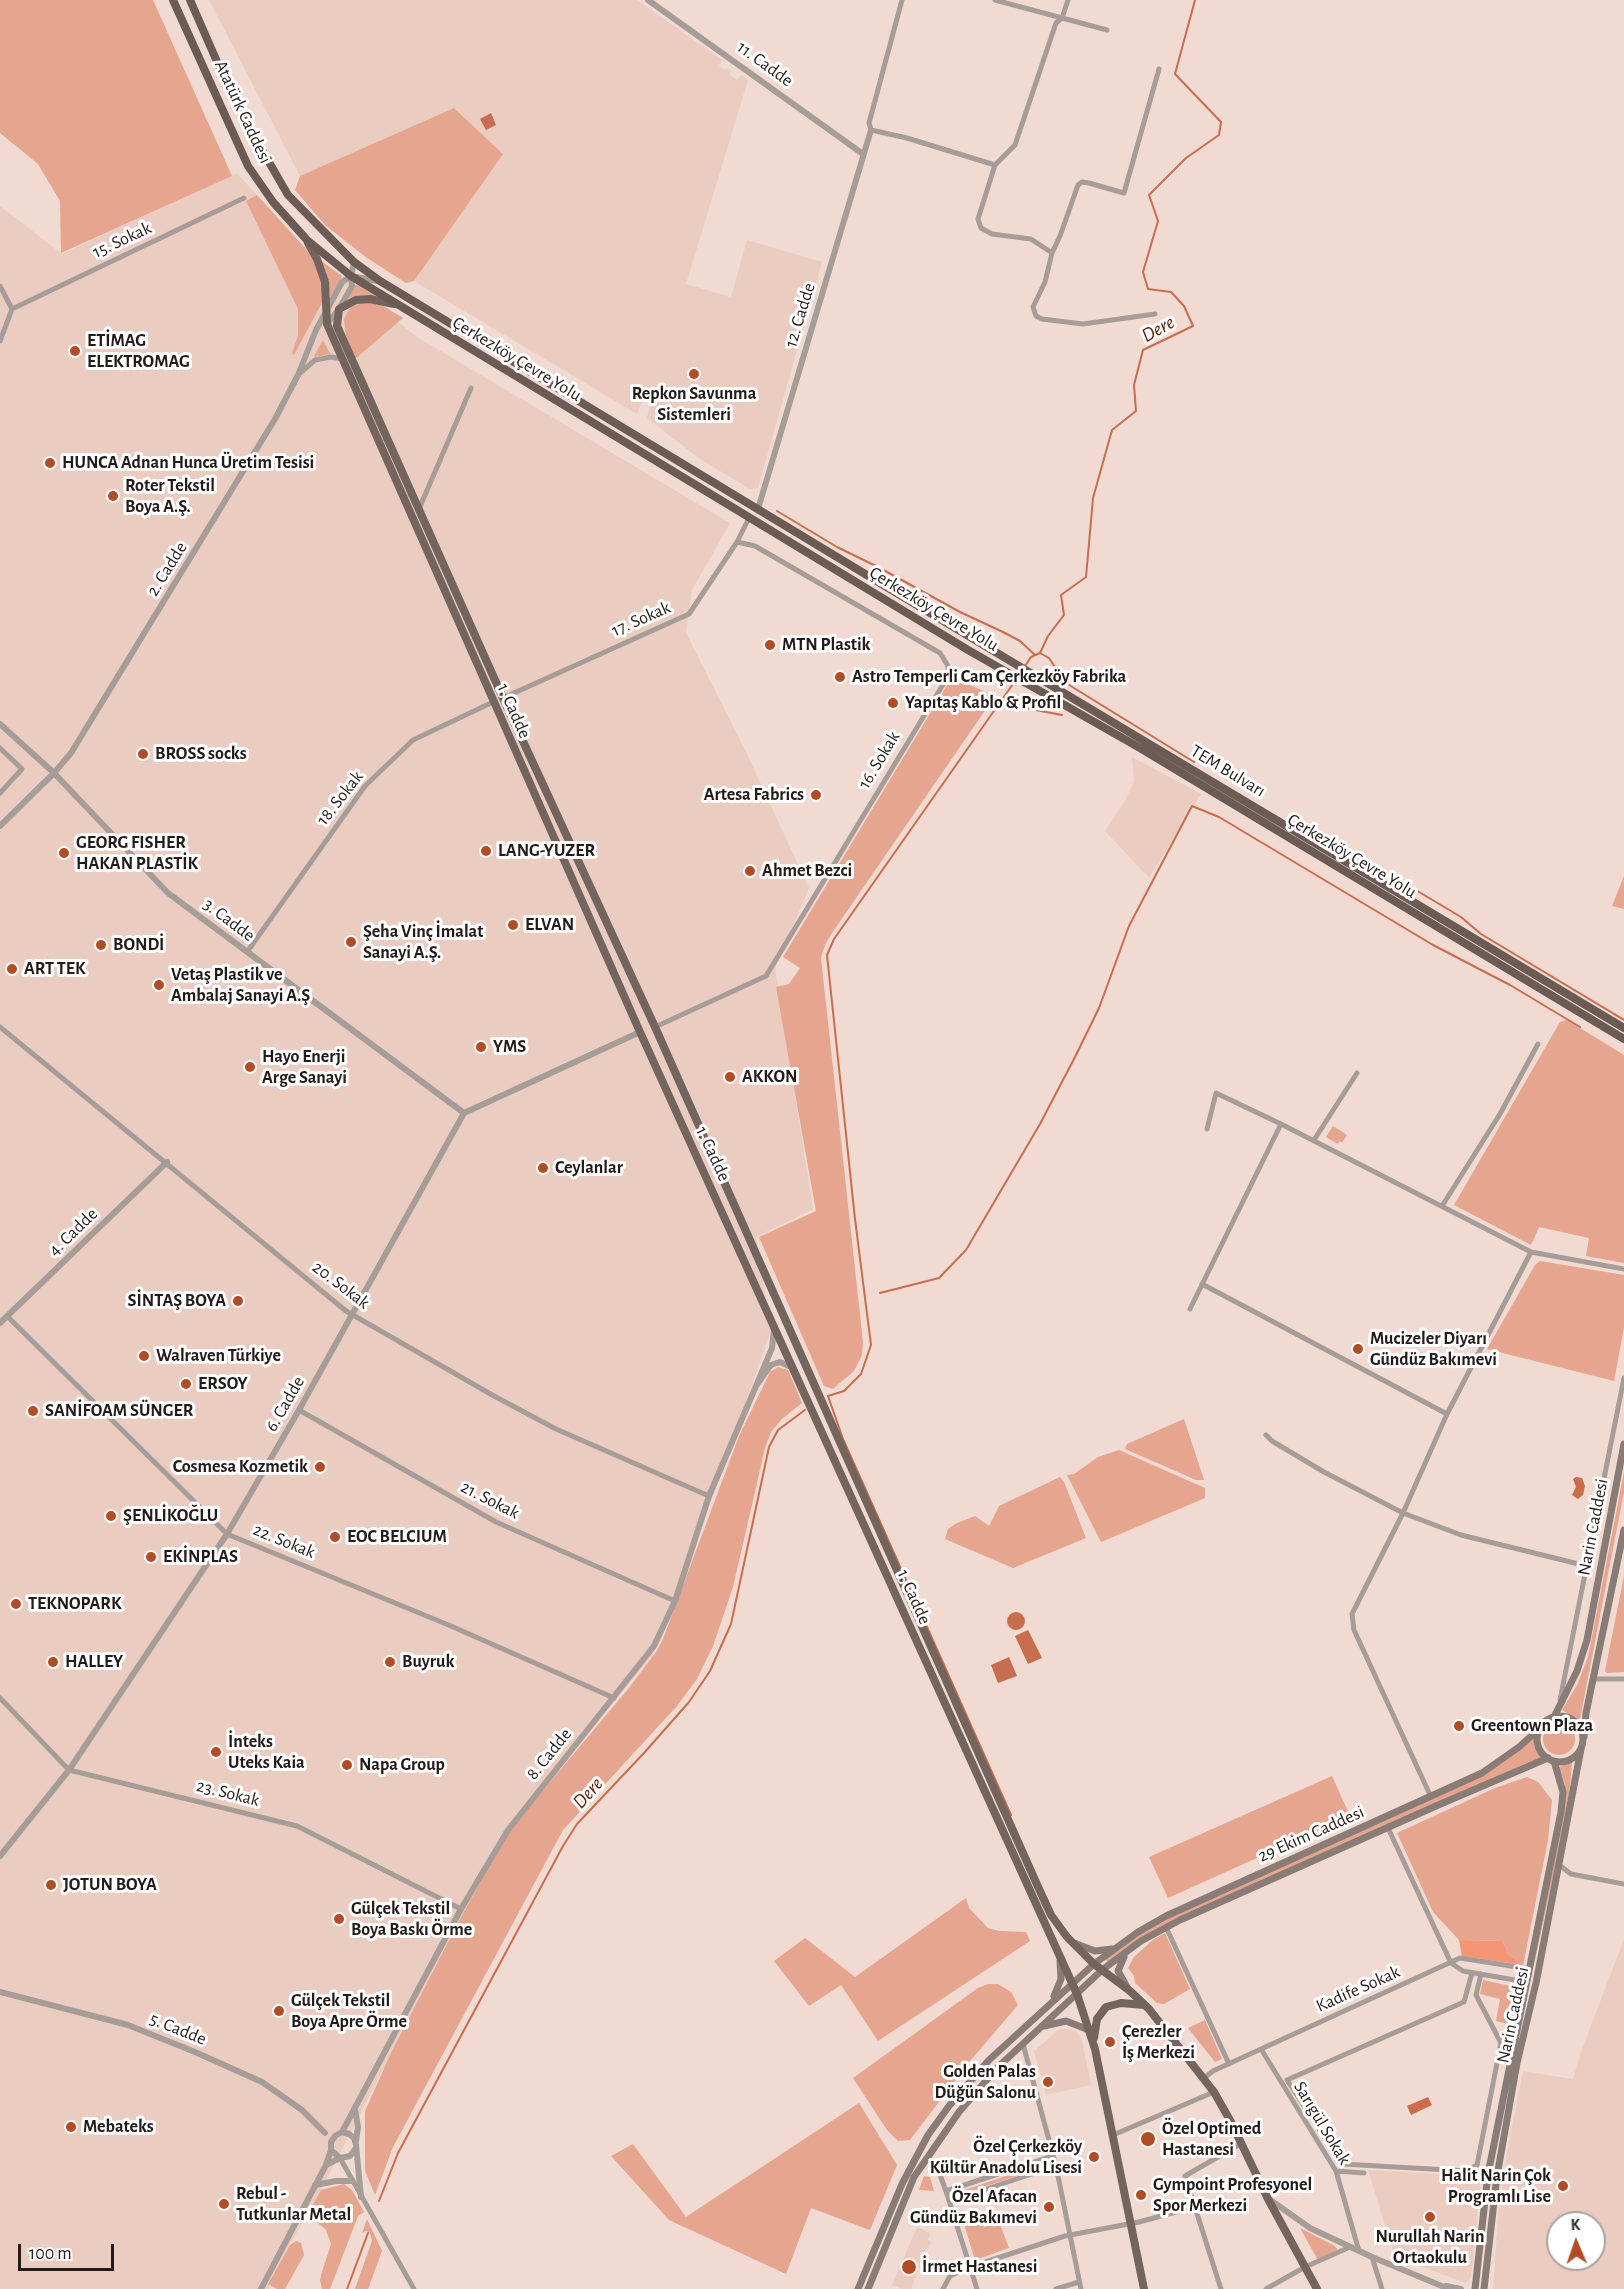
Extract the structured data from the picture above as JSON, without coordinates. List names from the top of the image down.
{
  "streets": {
    "highway": ["Atatürk Caddesi", "Çerkezköy Çevre Yolu", "TEM Bulvarı"],
    "main road": ["1. Cadde", "Narin Caddesi", "29 Ekim Caddesi"],
    "street": [
      "11. Cadde",
      "15. Sokak",
      "12. Cadde",
      "2. Cadde",
      "17. Sokak",
      "16. Sokak",
      "18. Sokak",
      "3. Cadde",
      "4. Cadde",
      "20. Sokak",
      "6. Cadde",
      "21. Sokak",
      "22. Sokak",
      "8. Cadde",
      "23. Sokak",
      "Kadife Sokak",
      "5. Cadde",
      "Sarıgül Sokak"
    ]
  },
  "crossings": [
    ["11. Cadde", "12. Cadde"],
    ["Atatürk Caddesi", "Çerkezköy Çevre Yolu"],
    ["Atatürk Caddesi", "2. Cadde"],
    ["12. Cadde", "Çerkezköy Çevre Yolu"],
    ["Çerkezköy Çevre Yolu", "2. Cadde"],
    ["Çerkezköy Çevre Yolu", "17. Sokak"],
    ["Çerkezköy Çevre Yolu", "TEM Bulvarı"],
    ["2. Cadde", "3. Cadde"],
    ["17. Sokak", "1. Cadde"],
    ["17. Sokak", "16. Sokak"],
    ["1. Cadde", "16. Sokak"],
    ["1. Cadde", "18. Sokak"],
    ["1. Cadde", "8. Cadde"],
    ["1. Cadde", "29 Ekim Caddesi"],
    ["1. Cadde", "Kadife Sokak"],
    ["18. Sokak", "3. Cadde"],
    ["3. Cadde", "6. Cadde"],
    ["4. Cadde", "20. Sokak"],
    ["4. Cadde", "22. Sokak"],
    ["20. Sokak", "6. Cadde"],
    ["20. Sokak", "8. Cadde"],
    ["6. Cadde", "21. Sokak"],
    ["6. Cadde", "22. Sokak"],
    ["6. Cadde", "23. Sokak"],
    ["21. Sokak", "8. Cadde"],
    ["Narin Caddesi", "29 Ekim Caddesi"],
    ["Narin Caddesi", "Kadife Sokak"],
    ["22. Sokak", "8. Cadde"],
    ["8. Cadde", "23. Sokak"],
    ["Kadife Sokak", "Sarıgül Sokak"]
  ],
  "water": ["Dere"],
  "places": [
    "ETİMAG ELEKTROMAG",
    "Repkon Savunma Sistemleri",
    "HUNCA Adnan Hunca Üretim Tesisi",
    "Roter Tekstil Boya A.Ş.",
    "MTN Plastik",
    "Astro Temperli Cam Çerkezköy Fabrika",
    "Yapıtaş Kablo & Profil",
    "BROSS socks",
    "Artesa Fabrics",
    "LANG-YUZER",
    "GEORG FISHER HAKAN PLASTİK",
    "Ahmet Bezci",
    "ELVAN",
    "Şeha Vinç İmalat Sanayi A.Ş.",
    "BONDİ",
    "ART TEK",
    "Vetaş Plastik ve Ambalaj Sanayi A.Ş",
    "YMS",
    "Hayo Enerji Arge Sanayi",
    "AKKON",
    "Ceylanlar",
    "SİNTAŞ BOYA",
    "Mucizeler Diyarı Gündüz Bakımevi",
    "Walraven Türkiye",
    "ERSOY",
    "SANİFOAM SÜNGER",
    "Cosmesa Kozmetik",
    "ŞENLİKOĞLU",
    "EOC BELCIUM",
    "EKİNPLAS",
    "TEKNOPARK",
    "HALLEY",
    "Buyruk",
    "Greentown Plaza",
    "İnteks Uteks Kaia",
    "Napa Group",
    "JOTUN BOYA",
    "Gülçek Tekstil Boya Baskı Örme",
    "Gülçek Tekstil Boya Apre Örme",
    "Çerezler İş Merkezi",
    "Golden Palas Düğün Salonu",
    "Mebateks",
    "Özel Optimed Hastanesi",
    "Özel Çerkezköy Kültür Anadolu Lisesi",
    "Halit Narin Çok Programlı Lise",
    "Gympoint Profesyonel Spor Merkezi",
    "Rebul - Tutkunlar Metal",
    "Özel Afacan Gündüz Bakımevi",
    "Nurullah Narin Ortaokulu",
    "İrmet Hastanesi"
  ],
  "scale_bar": "100 m",
  "north": "top"
}
